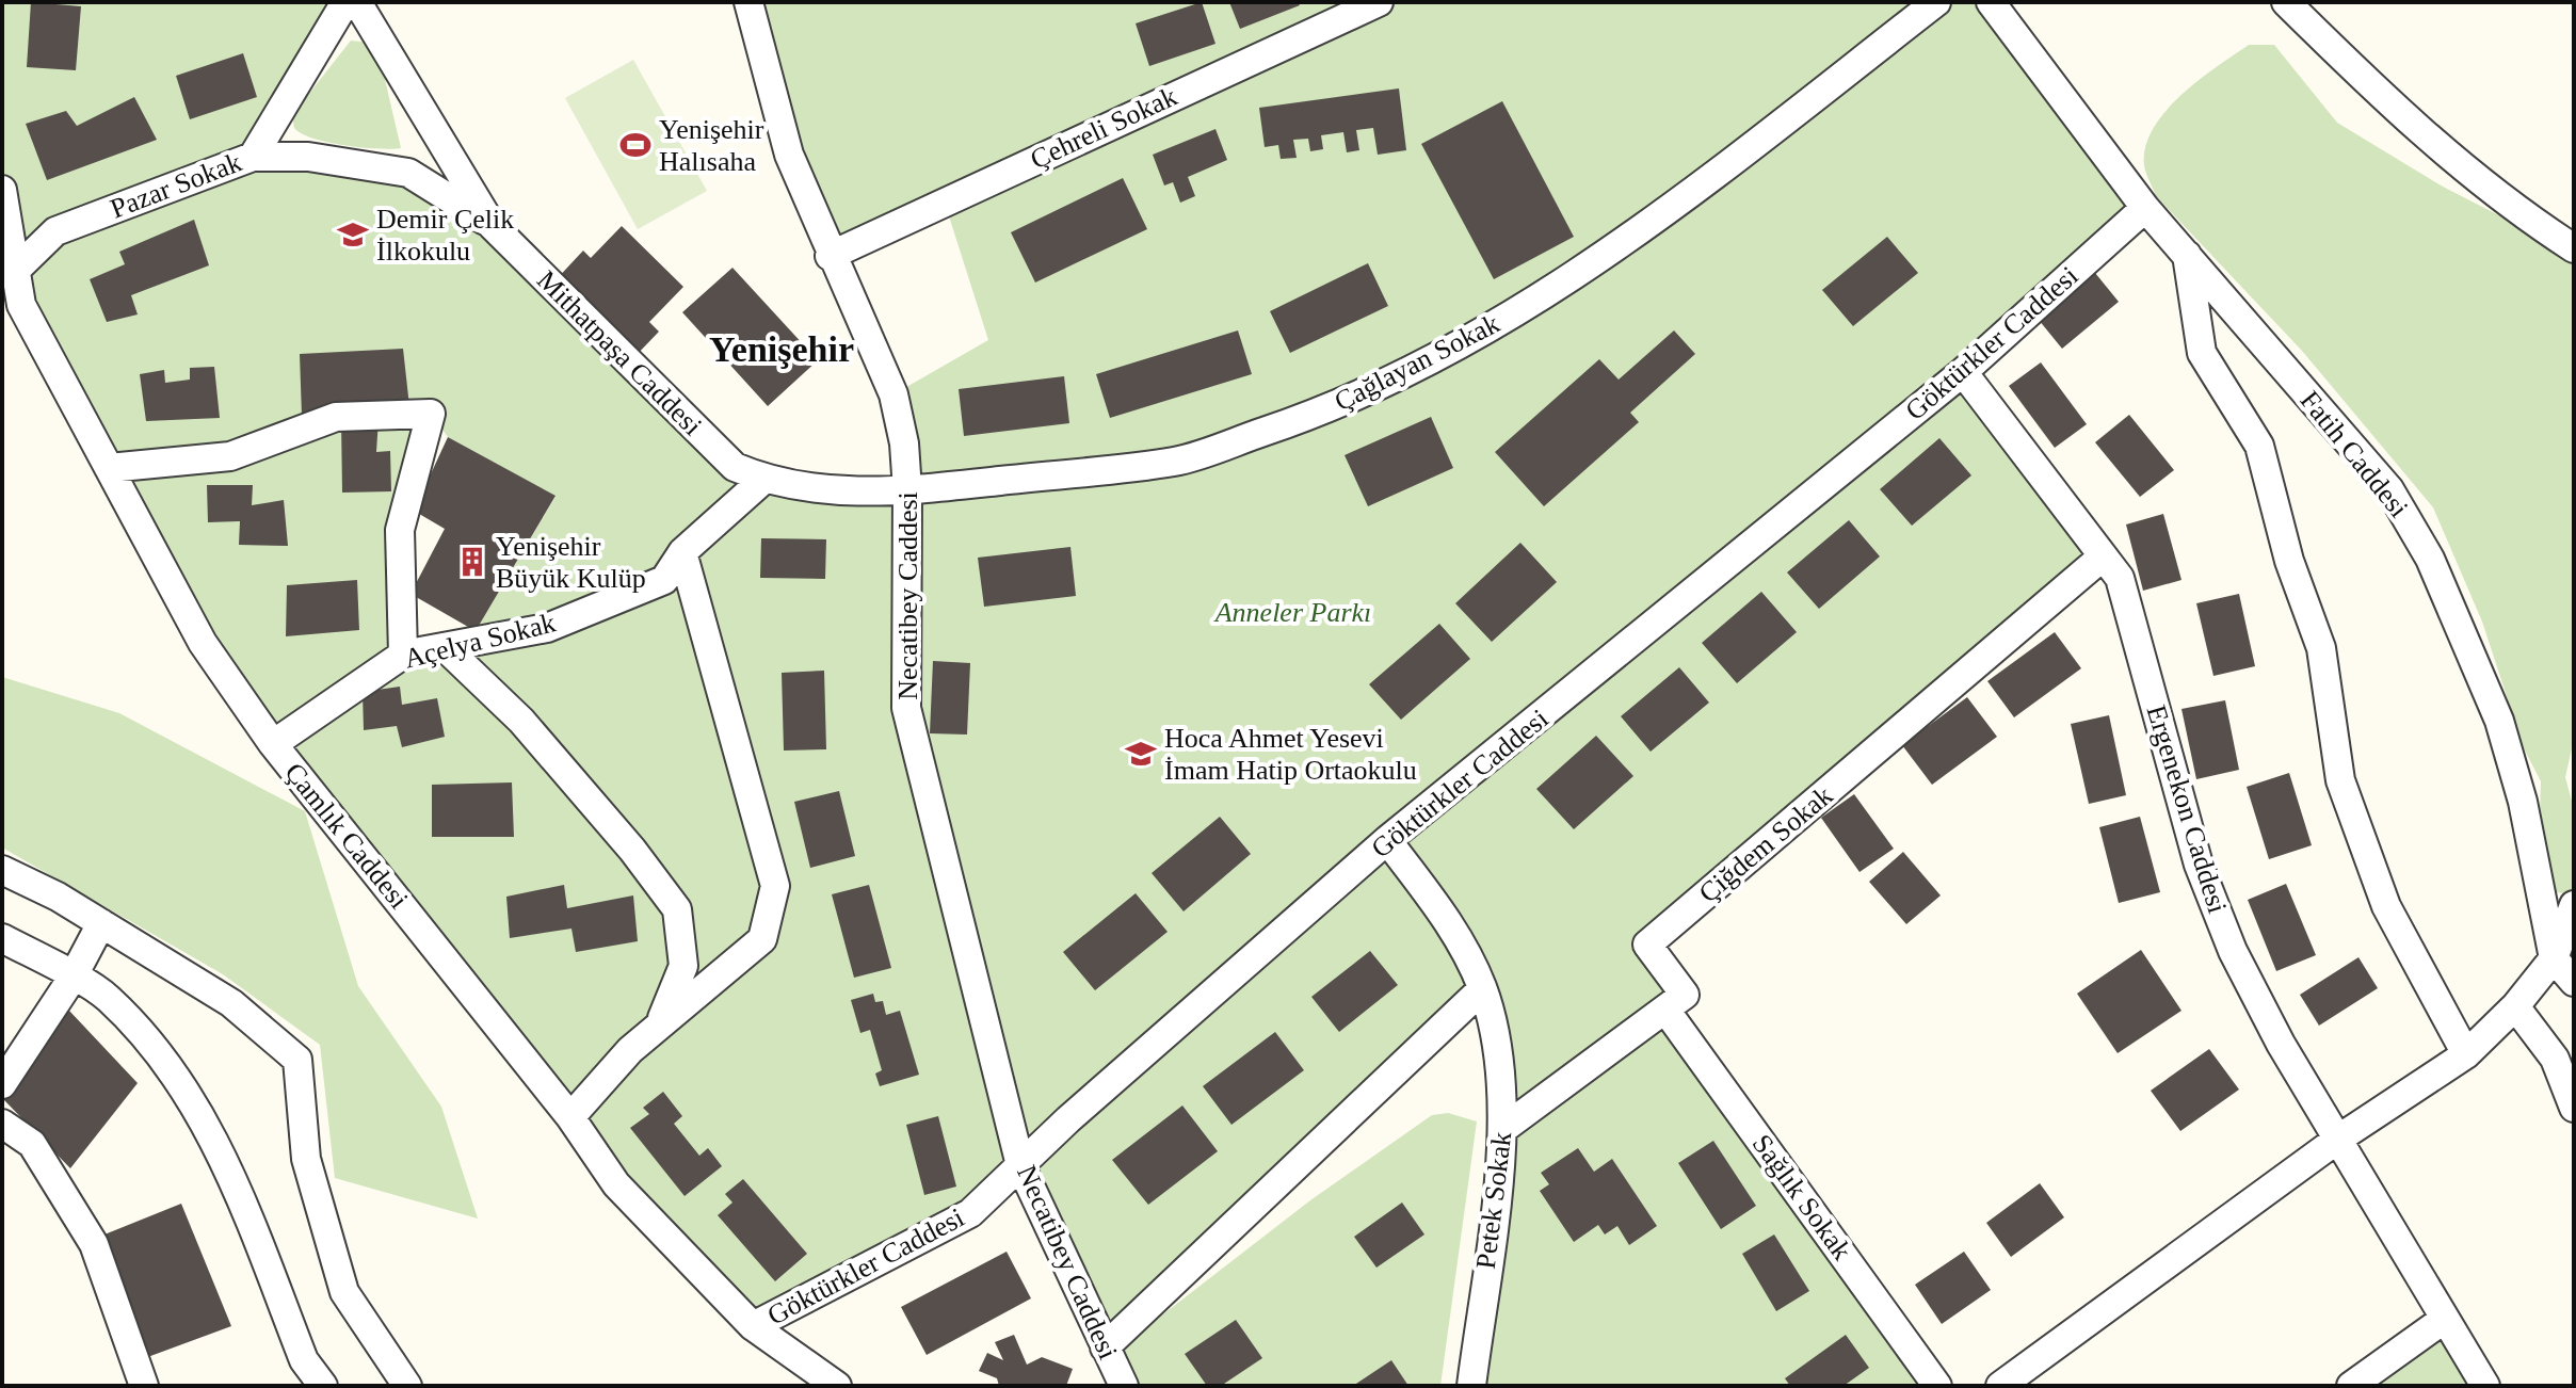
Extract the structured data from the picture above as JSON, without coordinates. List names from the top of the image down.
{
  "streets": {
    "street": [
      "Çehreli Sokak",
      "Pazar Sokak",
      "Göktürkler Caddesi",
      "Mithatpaşa Caddesi",
      "Çağlayan Sokak",
      "Fatih Caddesi",
      "Necatibey Caddesi",
      "Açelya Sokak",
      "Ergenekon Caddesi",
      "Çamlık Caddesi",
      "Çiğdem Sokak",
      "Sağlık Sokak",
      "Petek Sokak"
    ]
  },
  "crossings": [
    ["Çehreli Sokak", "Necatibey Caddesi"],
    ["Pazar Sokak", "Mithatpaşa Caddesi"],
    ["Pazar Sokak", "Çamlık Caddesi"],
    ["Göktürkler Caddesi", "Fatih Caddesi"],
    ["Göktürkler Caddesi", "Necatibey Caddesi"],
    ["Göktürkler Caddesi", "Ergenekon Caddesi"],
    ["Göktürkler Caddesi", "Çamlık Caddesi"],
    ["Göktürkler Caddesi", "Petek Sokak"],
    ["Mithatpaşa Caddesi", "Çağlayan Sokak"],
    ["Mithatpaşa Caddesi", "Necatibey Caddesi"],
    ["Mithatpaşa Caddesi", "Açelya Sokak"],
    ["Çağlayan Sokak", "Necatibey Caddesi"],
    ["Açelya Sokak", "Çamlık Caddesi"],
    ["Ergenekon Caddesi", "Çiğdem Sokak"],
    ["Çiğdem Sokak", "Sağlık Sokak"]
  ],
  "districts": ["Yenişehir"],
  "parks": ["Anneler Parkı"],
  "places": {
    "sports": ["Yenişehir Halısaha"],
    "school or university": ["Demir Çelik İlkokulu", "Hoca Ahmet Yesevi İmam Hatip Ortaokulu"],
    "building": ["Yenişehir Büyük Kulüp"]
  }
}
